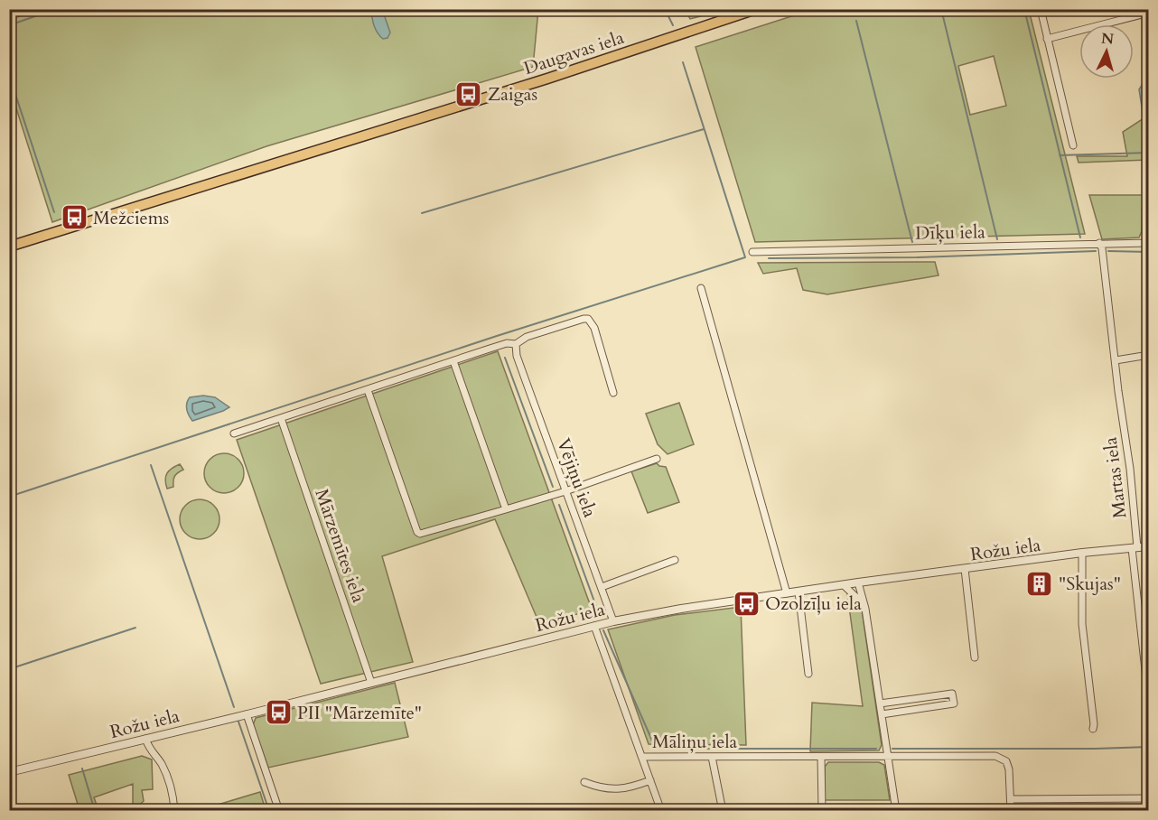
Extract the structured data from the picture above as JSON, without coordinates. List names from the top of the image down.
{
  "streets": {
    "main road": ["Daugavas iela"],
    "street": [
      "Dīķu iela",
      "Vējiņu iela",
      "Martas iela",
      "Mārzemītes iela",
      "Rožu iela",
      "Māliņu iela"
    ]
  },
  "crossings": [
    ["Dīķu iela", "Martas iela"],
    ["Vējiņu iela", "Rožu iela"],
    ["Martas iela", "Rožu iela"],
    ["Mārzemītes iela", "Rožu iela"],
    ["Rožu iela", "Māliņu iela"]
  ],
  "places": {
    "bus stop": [
      "Zaigas",
      "Mežciems",
      "Ozolzīļu iela",
      "PII \"Mārzemīte\""
    ],
    "building": ["\"Skujas\""]
  },
  "north": "top"
}
